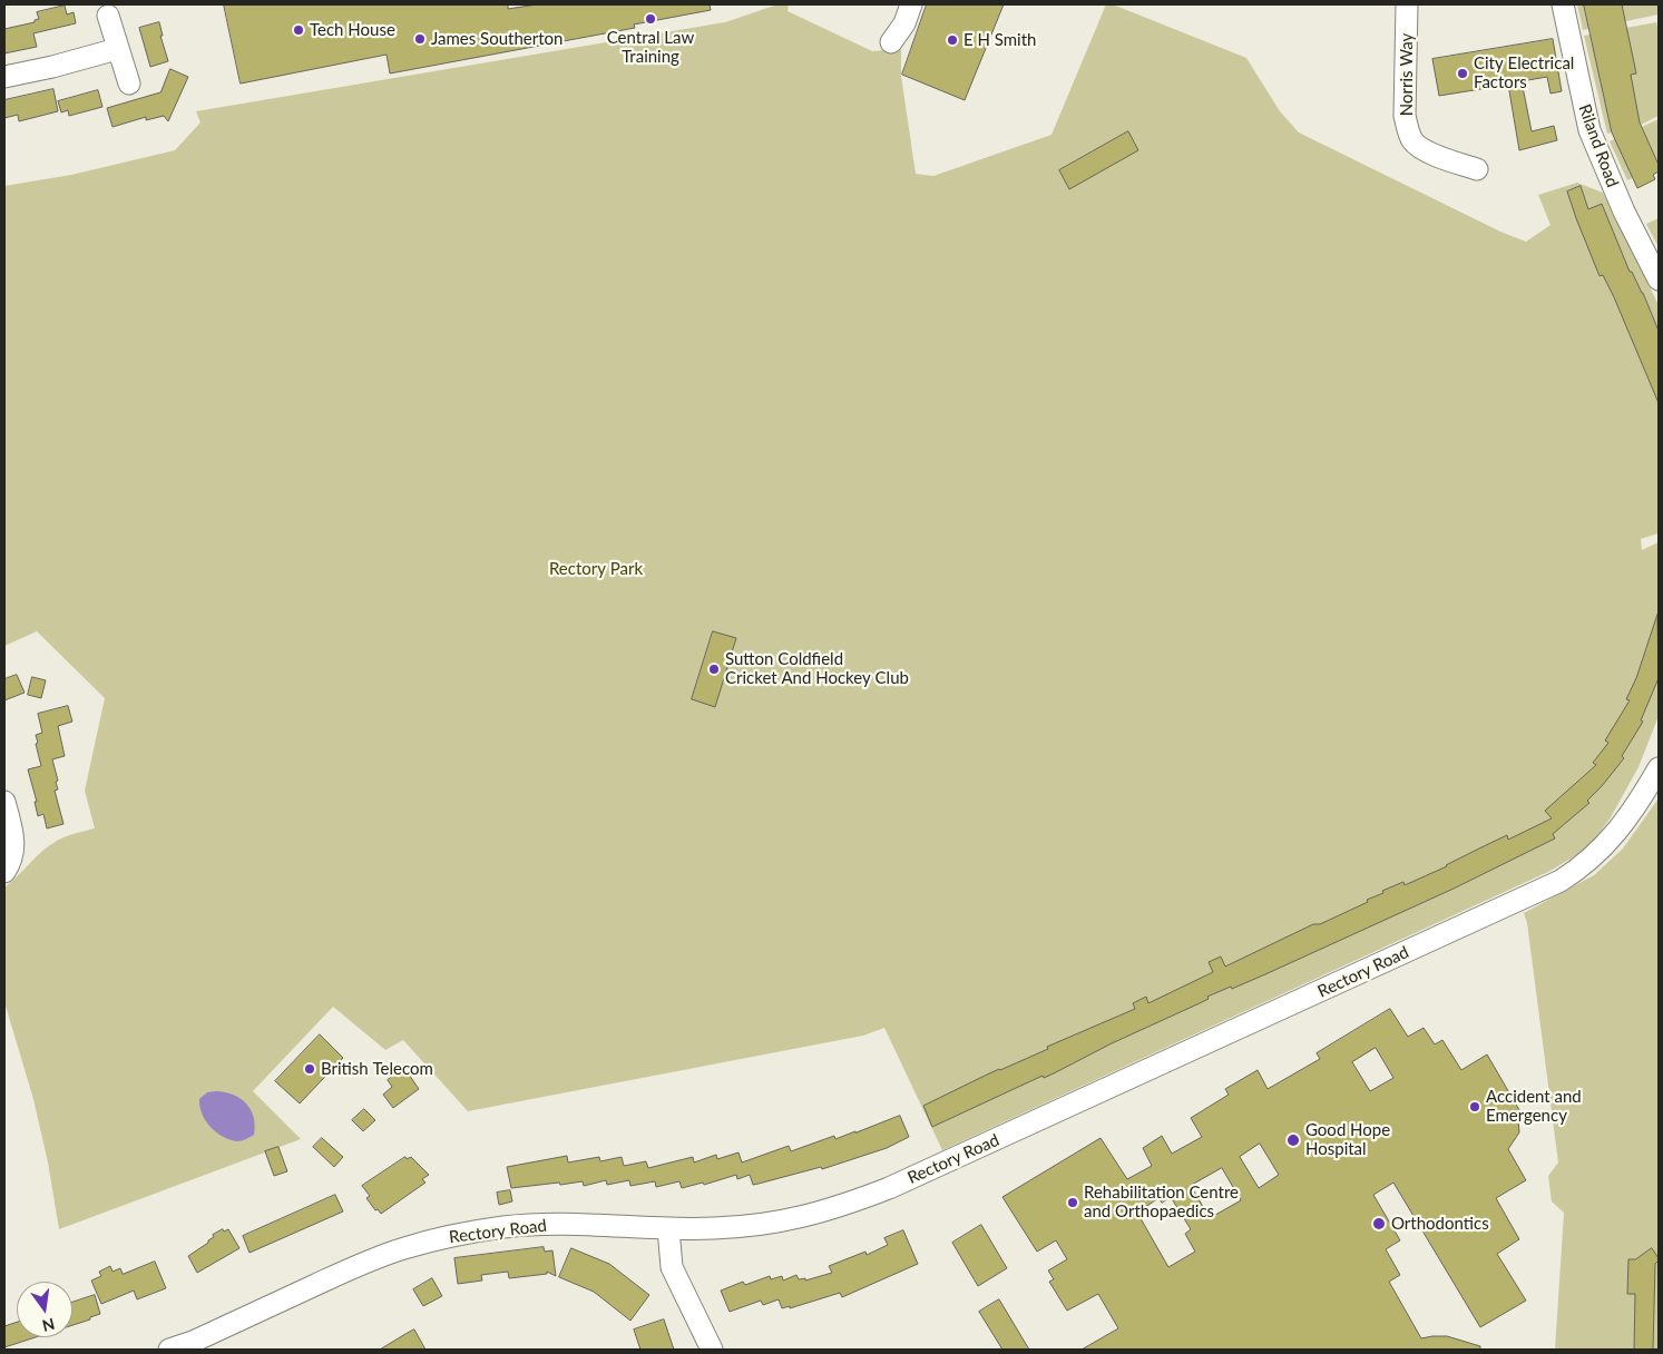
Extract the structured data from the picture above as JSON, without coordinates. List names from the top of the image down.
{
  "streets": {
    "street": ["Norris Way", "Riland Road", "Rectory Road"]
  },
  "parks": ["Rectory Park"],
  "places": [
    "Central Law Training",
    "Tech House",
    "James Southerton",
    "E H Smith",
    "City Electrical Factors",
    "Sutton Coldfield Cricket And Hockey Club",
    "British Telecom",
    "Accident and Emergency",
    "Good Hope Hospital",
    "Rehabilitation Centre and Orthopaedics",
    "Orthodontics"
  ],
  "north": "bottom"
}
